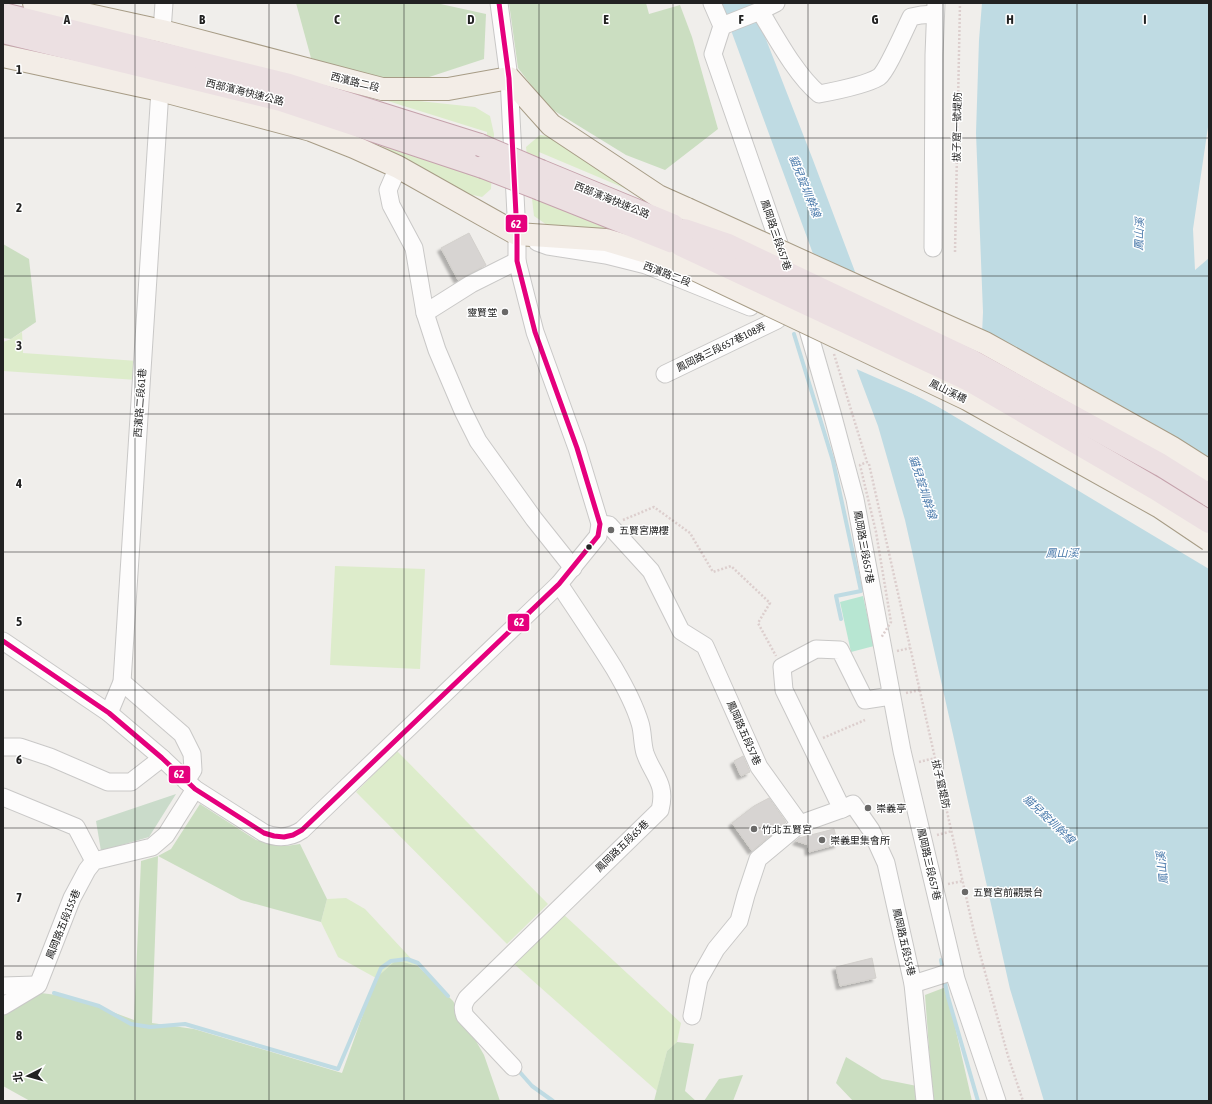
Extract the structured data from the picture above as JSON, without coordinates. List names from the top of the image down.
{
  "streets": {
    "highway": ["西部濱海快速公路", "鳳山溪橋"],
    "main road": ["西濱路二段"],
    "street": [
      "鳳岡路三段657巷",
      "鳳岡路三段657巷108弄",
      "西濱路二段61巷",
      "鳳岡路五段57巷",
      "鳳岡路五段65巷",
      "鳳岡路五段155巷",
      "鳳岡路五段55巷"
    ],
    "path": ["拔子窟一號堤防", "拔子窟堤防"]
  },
  "crossings": [
    ["西濱路二段", "西部濱海快速公路"],
    ["西濱路二段", "鳳岡路三段657巷"],
    ["西濱路二段", "鳳岡路三段657巷108弄"],
    ["西濱路二段", "鳳山溪橋"],
    ["西濱路二段", "西濱路二段61巷"],
    ["西部濱海快速公路", "鳳山溪橋"],
    ["鳳岡路三段657巷", "鳳山溪橋"],
    ["鳳岡路五段57巷", "鳳岡路五段55巷"]
  ],
  "water": ["貓兒錠圳幹線", "鳳山溪"],
  "places": [
    "靈賢堂",
    "五賢宮牌樓",
    "崇義亭",
    "竹北五賢宮",
    "崇義里集會所",
    "五賢宮前觀景台"
  ],
  "lines": ["transit line 62"],
  "north": "left",
  "grid": {
    "columns": [
      "A",
      "B",
      "C",
      "D",
      "E",
      "F",
      "G",
      "H",
      "I"
    ],
    "rows": [
      "1",
      "2",
      "3",
      "4",
      "5",
      "6",
      "7",
      "8"
    ]
  }
}
